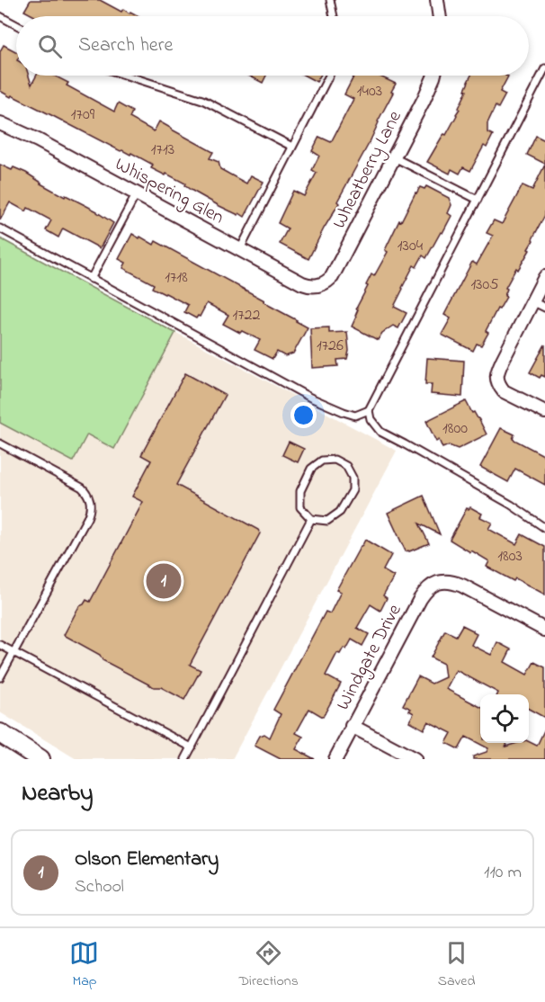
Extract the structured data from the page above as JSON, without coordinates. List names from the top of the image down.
{
  "streets": {
    "street": ["Wheatberry Lane", "Whispering Glen", "Windgate Drive"]
  },
  "crossings": [
    ["Wheatberry Lane", "Whispering Glen"]
  ],
  "house_numbers": [
    "1403",
    "1709",
    "1713",
    "1304",
    "1718",
    "1305",
    "1722",
    "1726",
    "1800",
    "1803"
  ],
  "page": {
    "search": "Search here",
    "pins": "1",
    "heading": "Nearby",
    "list": [
      {
        "mark": "1",
        "name": "Olson Elementary",
        "note": "School",
        "value": "110 m"
      }
    ],
    "nav": ["Map", "Directions", "Saved"]
  }
}
